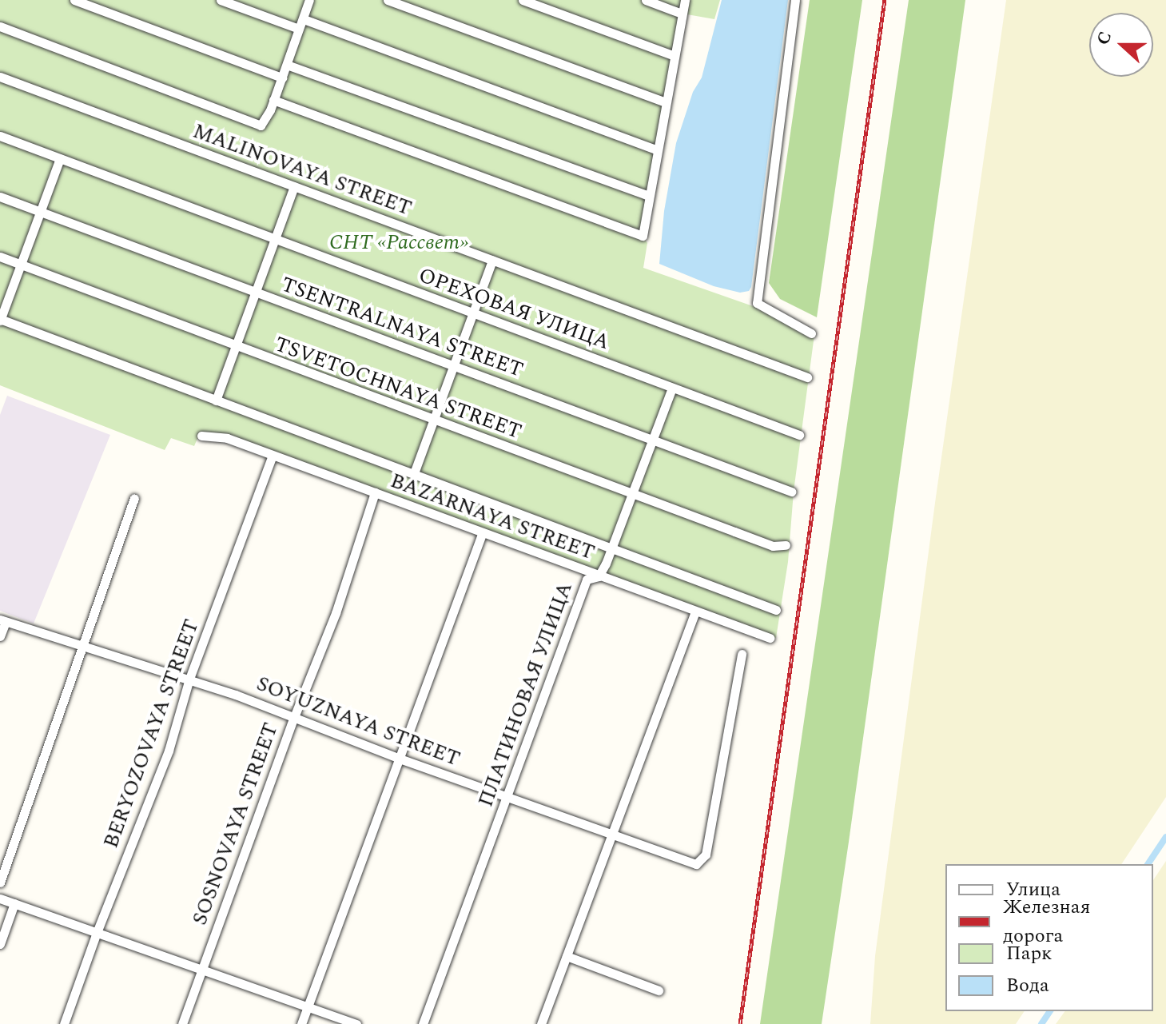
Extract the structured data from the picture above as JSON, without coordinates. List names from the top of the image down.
{
  "streets": {
    "street": [
      "MALINOVAYA STREET",
      "ОРЕХОВАЯ УЛИЦА",
      "TSENTRALNAYA STREET",
      "TSVETOCHNAYA STREET",
      "BAZARNAYA STREET",
      "ПЛАТИНОВАЯ УЛИЦА",
      "SOYUZNAYA STREET",
      "BERYOZOVAYA STREET",
      "SOSNOVAYA STREET"
    ]
  },
  "crossings": [
    ["ОРЕХОВАЯ УЛИЦА", "ПЛАТИНОВАЯ УЛИЦА"],
    ["TSENTRALNAYA STREET", "ПЛАТИНОВАЯ УЛИЦА"],
    ["TSVETOCHNAYA STREET", "ПЛАТИНОВАЯ УЛИЦА"],
    ["BAZARNAYA STREET", "ПЛАТИНОВАЯ УЛИЦА"],
    ["BAZARNAYA STREET", "BERYOZOVAYA STREET"],
    ["BAZARNAYA STREET", "SOSNOVAYA STREET"],
    ["ПЛАТИНОВАЯ УЛИЦА", "SOYUZNAYA STREET"],
    ["SOYUZNAYA STREET", "BERYOZOVAYA STREET"],
    ["SOYUZNAYA STREET", "SOSNOVAYA STREET"]
  ],
  "parks": ["СНТ «Рассвет»"],
  "legend": [
    "Улица",
    "Железная дорога",
    "Парк",
    "Вода"
  ],
  "north": "left"
}
